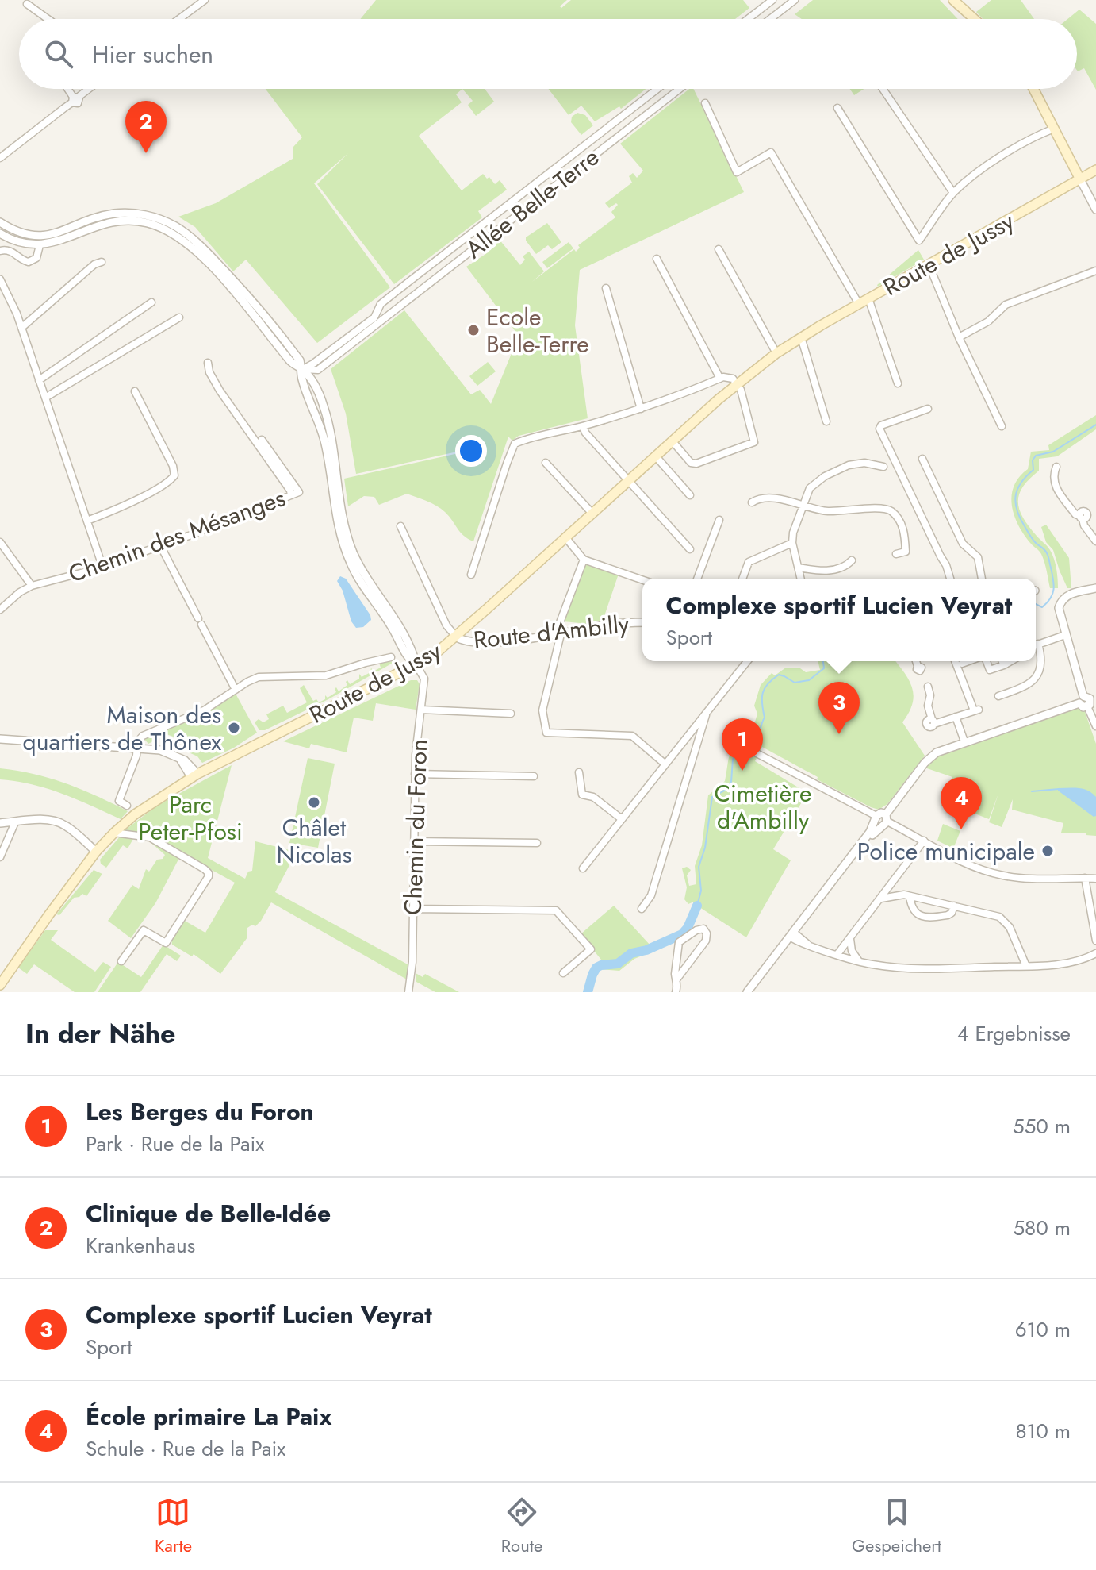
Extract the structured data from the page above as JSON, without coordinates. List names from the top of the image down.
{
  "streets": {
    "main road": ["Route de Jussy"],
    "street": [
      "Allée Belle-Terre",
      "Chemin des Mésanges",
      "Route d'Ambilly",
      "Chemin du Foron"
    ]
  },
  "crossings": [
    ["Route de Jussy", "Route d'Ambilly"],
    ["Route de Jussy", "Chemin du Foron"]
  ],
  "parks": ["Cimetière d'Ambilly", "Parc Peter-Pfosi"],
  "places": [
    "Ecole Belle-Terre",
    "Maison des quartiers de Thônex",
    "Châlet Nicolas",
    "Police municipale"
  ],
  "page": {
    "search": "Hier suchen",
    "pins": [
      "2",
      "3",
      "1",
      "4"
    ],
    "popup": ["Complexe sportif Lucien Veyrat", "Sport"],
    "heading": ["In der Nähe", "4 Ergebnisse"],
    "list": [
      {
        "mark": "1",
        "name": "Les Berges du Foron",
        "note": "Park · Rue de la Paix",
        "value": "550 m"
      },
      {
        "mark": "2",
        "name": "Clinique de Belle-Idée",
        "note": "Krankenhaus",
        "value": "580 m"
      },
      {
        "mark": "3",
        "name": "Complexe sportif Lucien Veyrat",
        "note": "Sport",
        "value": "610 m"
      },
      {
        "mark": "4",
        "name": "École primaire La Paix",
        "note": "Schule · Rue de la Paix",
        "value": "810 m"
      }
    ],
    "nav": ["Karte", "Route", "Gespeichert"]
  }
}
